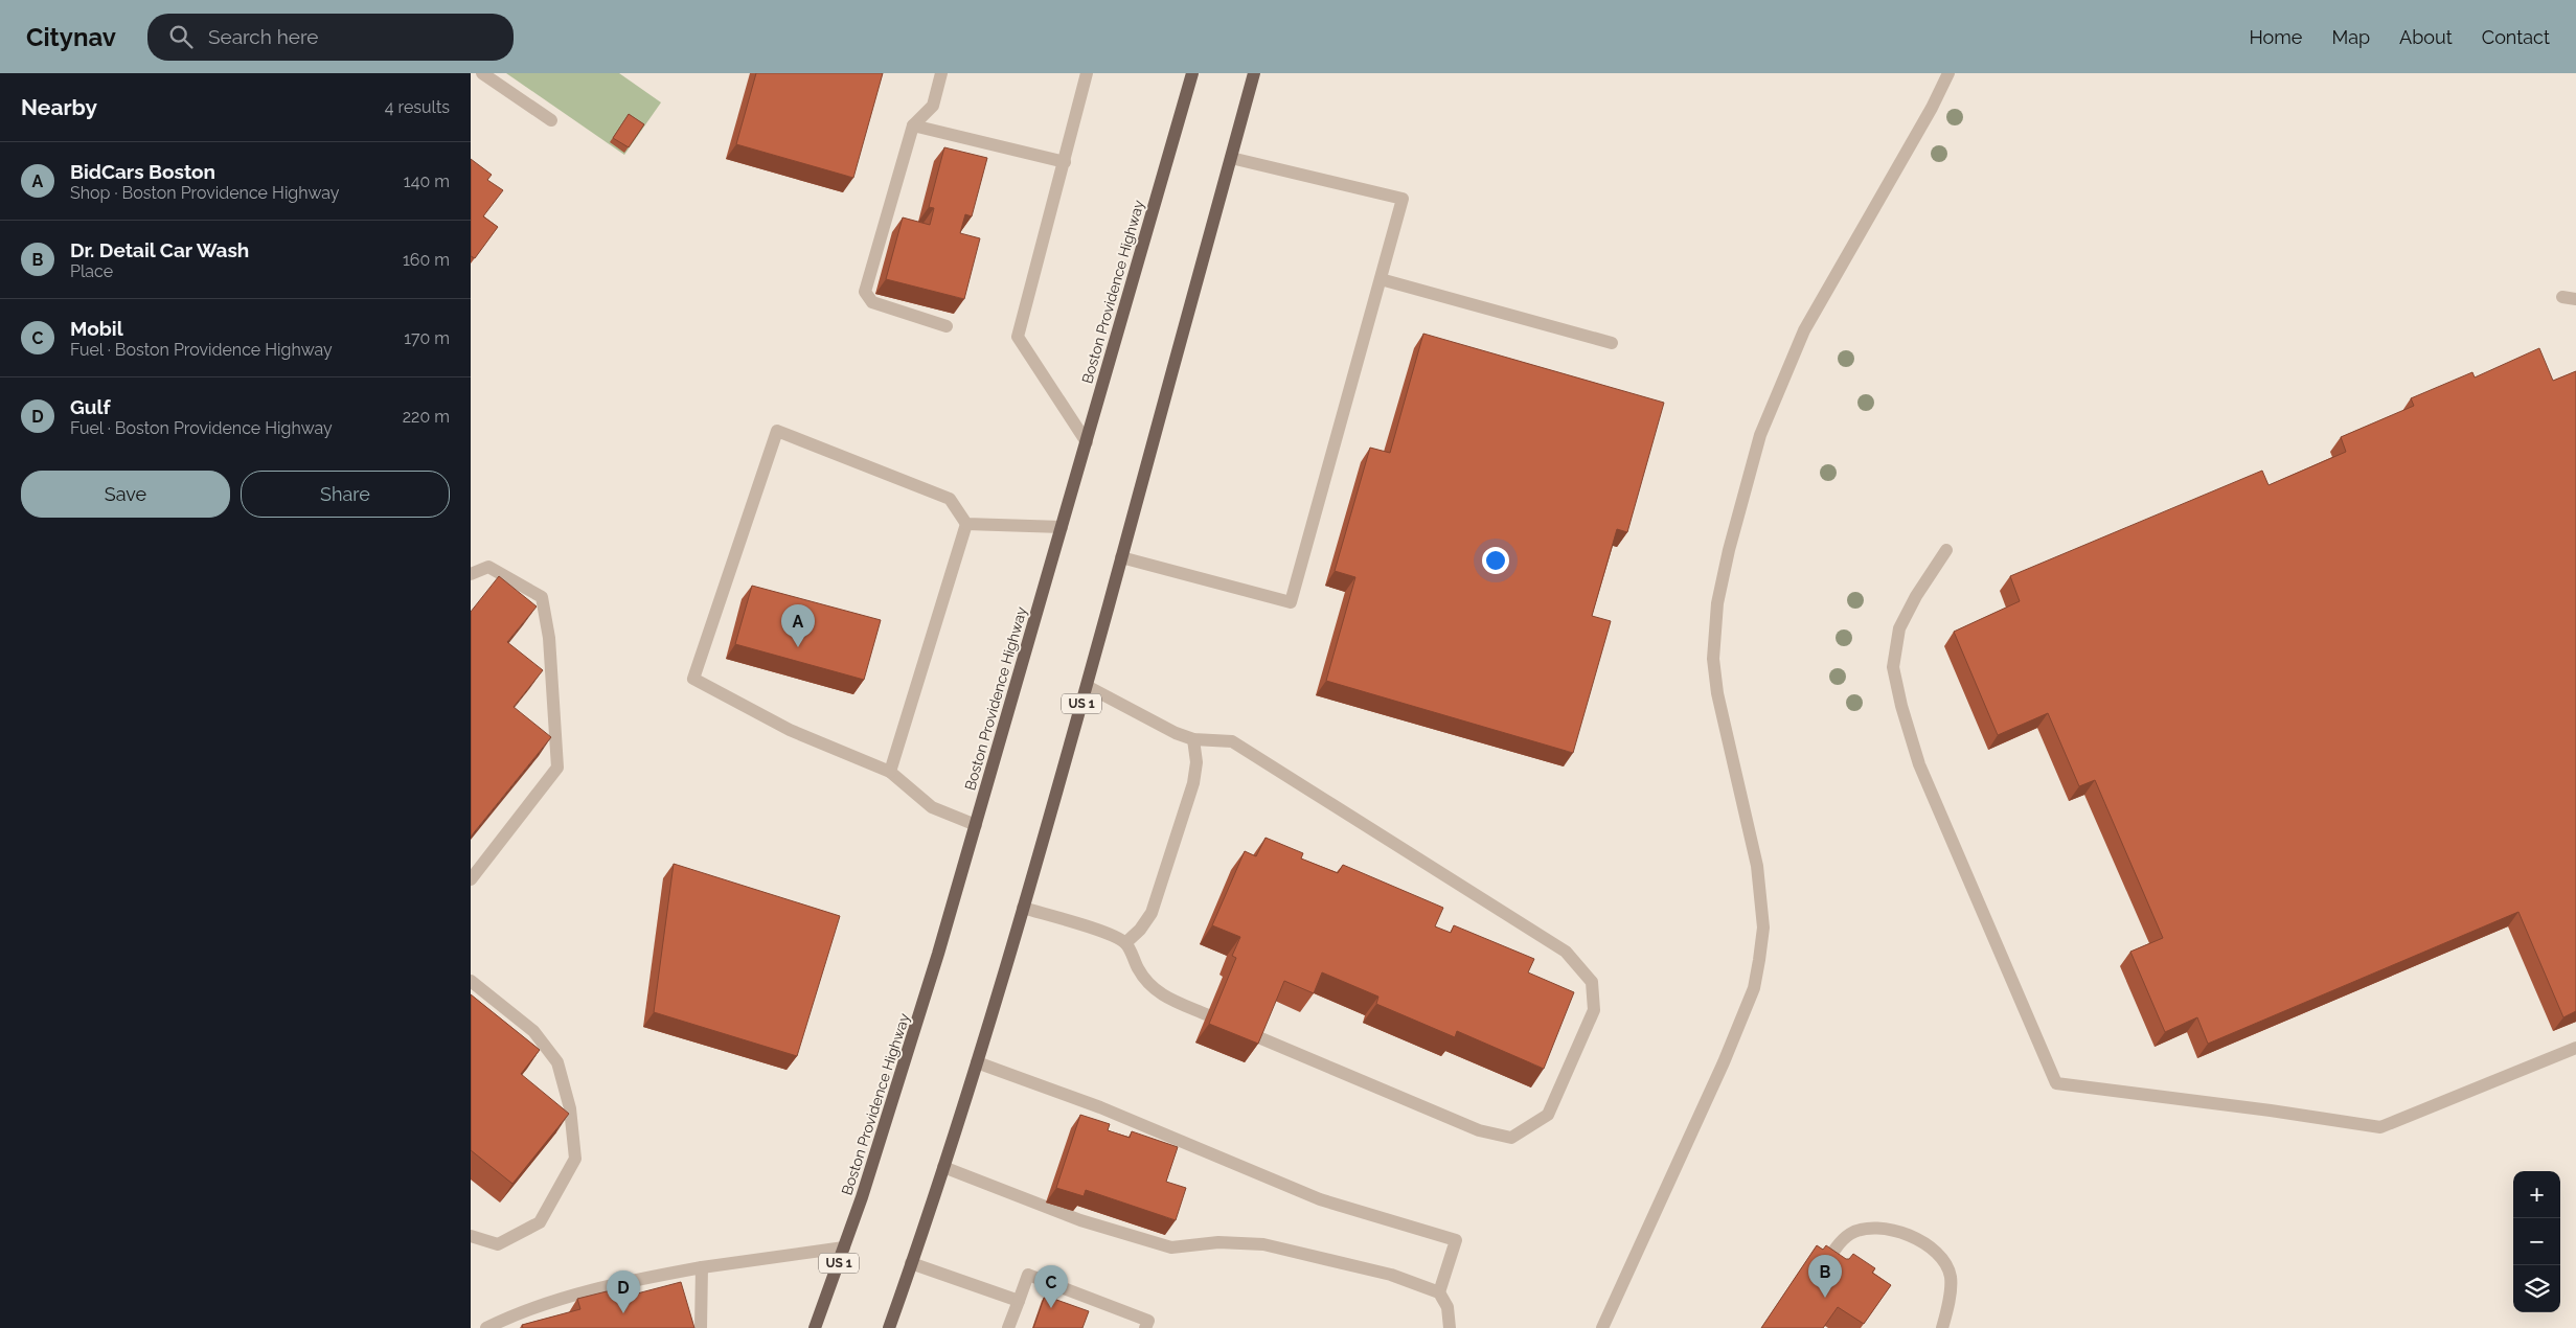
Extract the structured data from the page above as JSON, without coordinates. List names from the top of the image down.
{
  "streets": {
    "main road": ["Boston Providence Highway", "US 1"]
  },
  "page": {
    "header": "Citynav",
    "search": "Search here",
    "nav": [
      "Home",
      "Map",
      "About",
      "Contact"
    ],
    "heading": ["Nearby", "4 results"],
    "list": [
      {
        "mark": "A",
        "name": "BidCars Boston",
        "note": "Shop · Boston Providence Highway",
        "value": "140 m"
      },
      {
        "mark": "B",
        "name": "Dr. Detail Car Wash",
        "note": "Place",
        "value": "160 m"
      },
      {
        "mark": "C",
        "name": "Mobil",
        "note": "Fuel · Boston Providence Highway",
        "value": "170 m"
      },
      {
        "mark": "D",
        "name": "Gulf",
        "note": "Fuel · Boston Providence Highway",
        "value": "220 m"
      }
    ],
    "buttons": ["Save", "Share"],
    "pins": [
      "A",
      "B",
      "C",
      "D"
    ],
    "map_buttons": ["+", "−"]
  }
}
